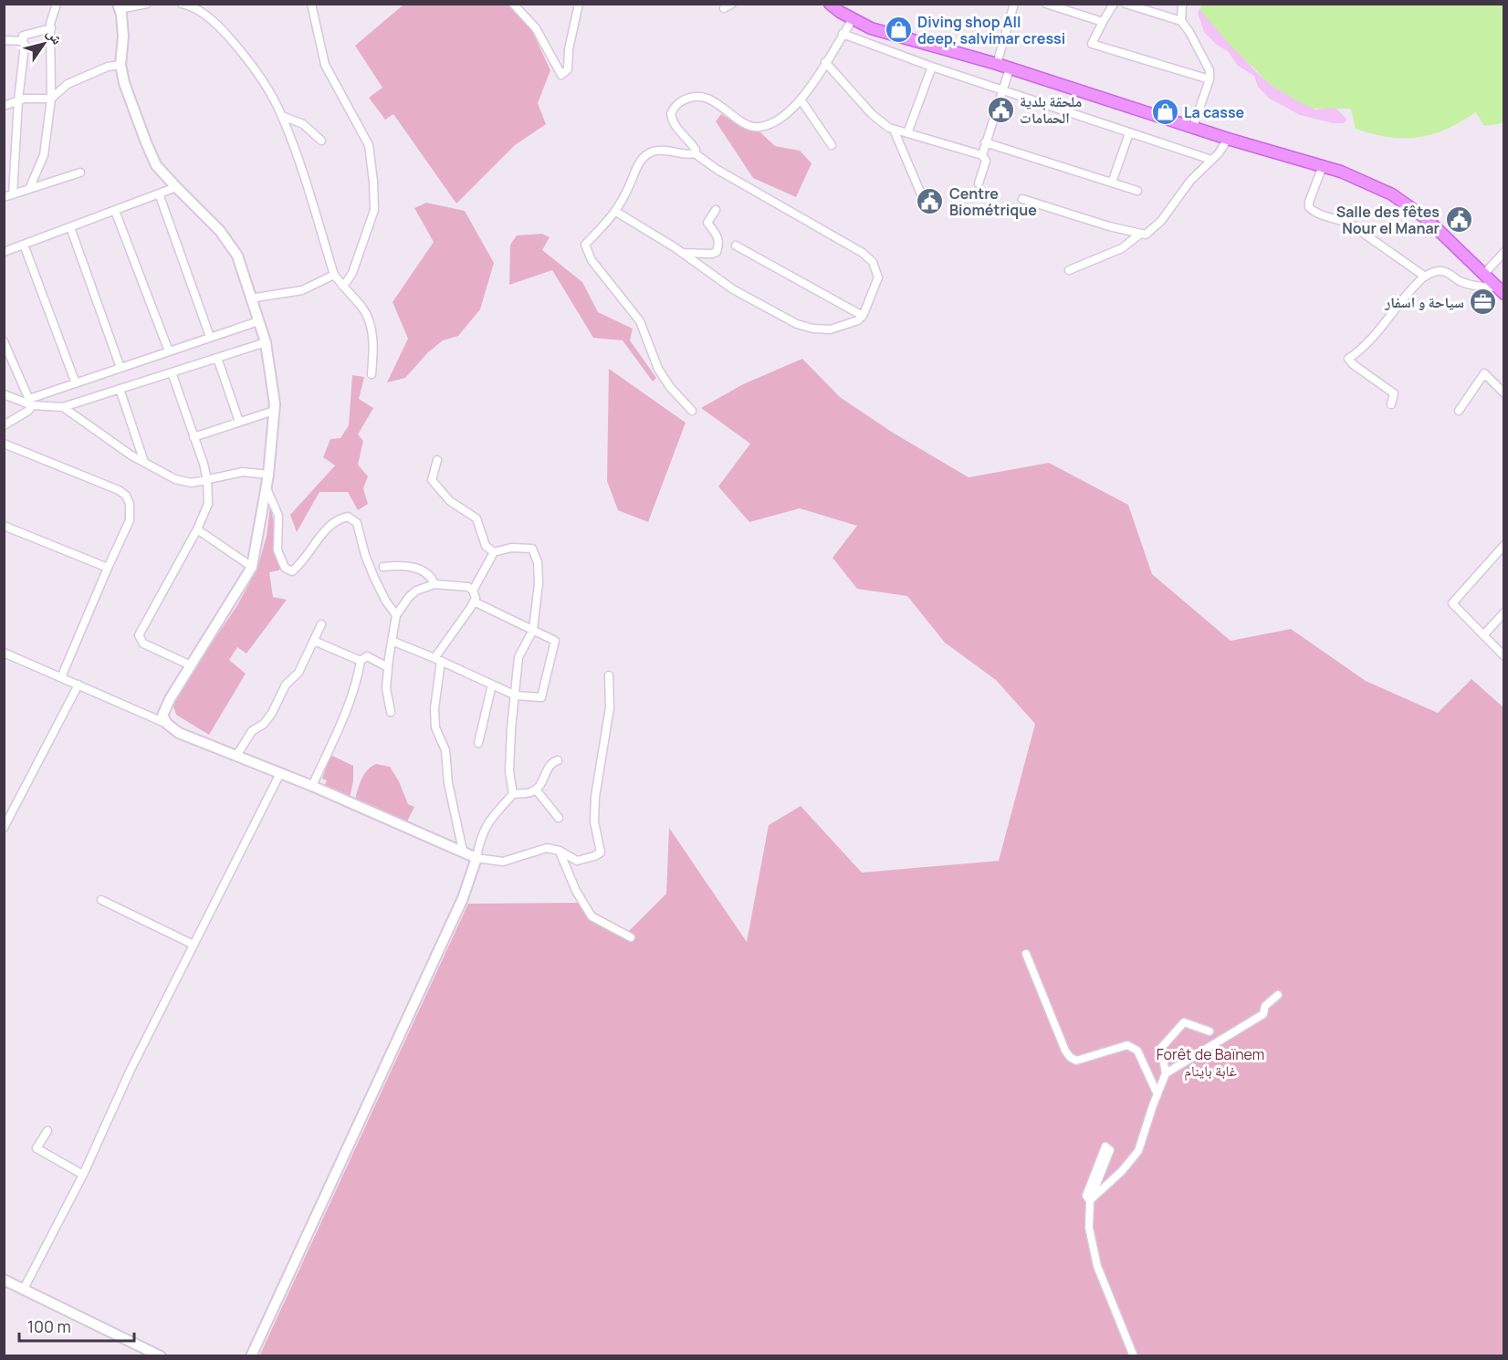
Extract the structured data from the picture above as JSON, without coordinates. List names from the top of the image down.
{
  "parks": ["Forêt de Baïnem غابة باينام"],
  "places": {
    "shop": ["Diving shop All deep, salvimar cressi", "La casse"],
    "public building": ["ملحقة بلدية الحمامات", "Centre Biométrique", "Salle des fêtes Nour el Manar"],
    "office": ["سياحة و اسفار"]
  },
  "scale_bar": "100 m",
  "north": "top right"
}
